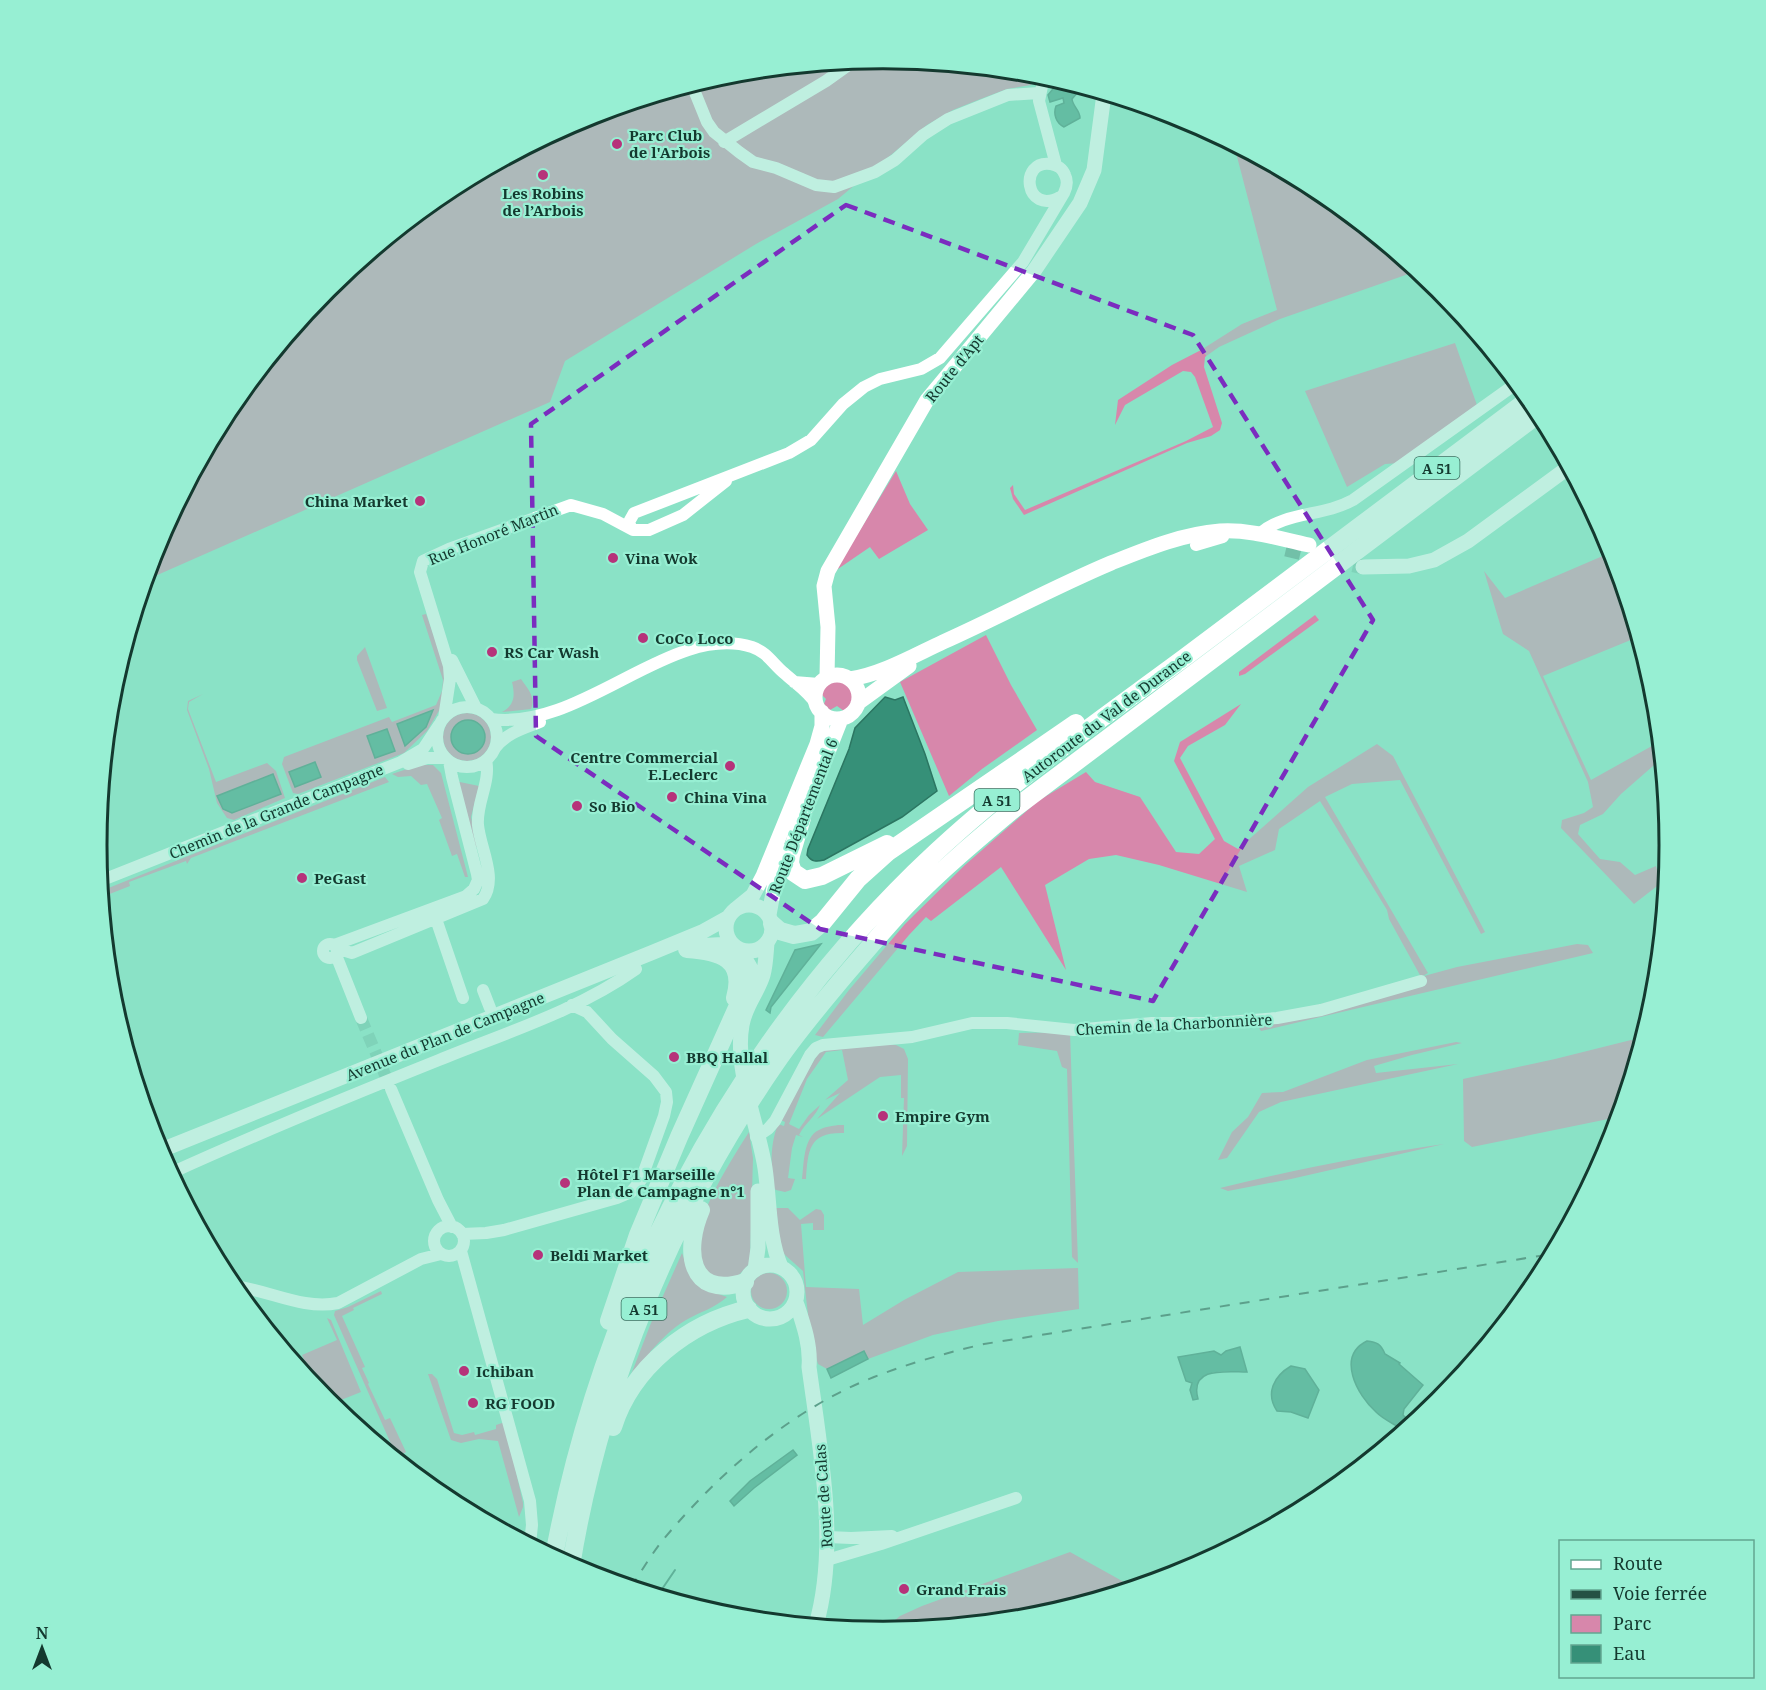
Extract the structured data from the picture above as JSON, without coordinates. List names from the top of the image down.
{
  "streets": {
    "highway": ["A 51", "Autoroute du Val de Durance"],
    "main road": [
      "Route d'Apt",
      "Route Départemental 6",
      "Avenue du Plan de Campagne",
      "Route de Calas"
    ],
    "street": ["Rue Honoré Martin", "Chemin de la Grande Campagne", "Chemin de la Charbonnière"]
  },
  "crossings": [
    ["Route d'Apt", "Route Départemental 6"],
    ["Rue Honoré Martin", "Chemin de la Grande Campagne"],
    ["Autoroute du Val de Durance", "Chemin de la Charbonnière"],
    ["Route Départemental 6", "Avenue du Plan de Campagne"]
  ],
  "places": [
    "Parc Club de l'Arbois",
    "Les Robins de l’Arbois",
    "China Market",
    "Vina Wok",
    "CoCo Loco",
    "RS Car Wash",
    "Centre Commercial E.Leclerc",
    "China Vina",
    "So Bio",
    "PeGast",
    "BBQ Hallal",
    "Empire Gym",
    "Hôtel F1 Marseille Plan de Campagne n°1",
    "Beldi Market",
    "Ichiban",
    "RG FOOD",
    "Grand Frais"
  ],
  "legend": [
    "Route",
    "Voie ferrée",
    "Parc",
    "Eau"
  ],
  "north": "top"
}
